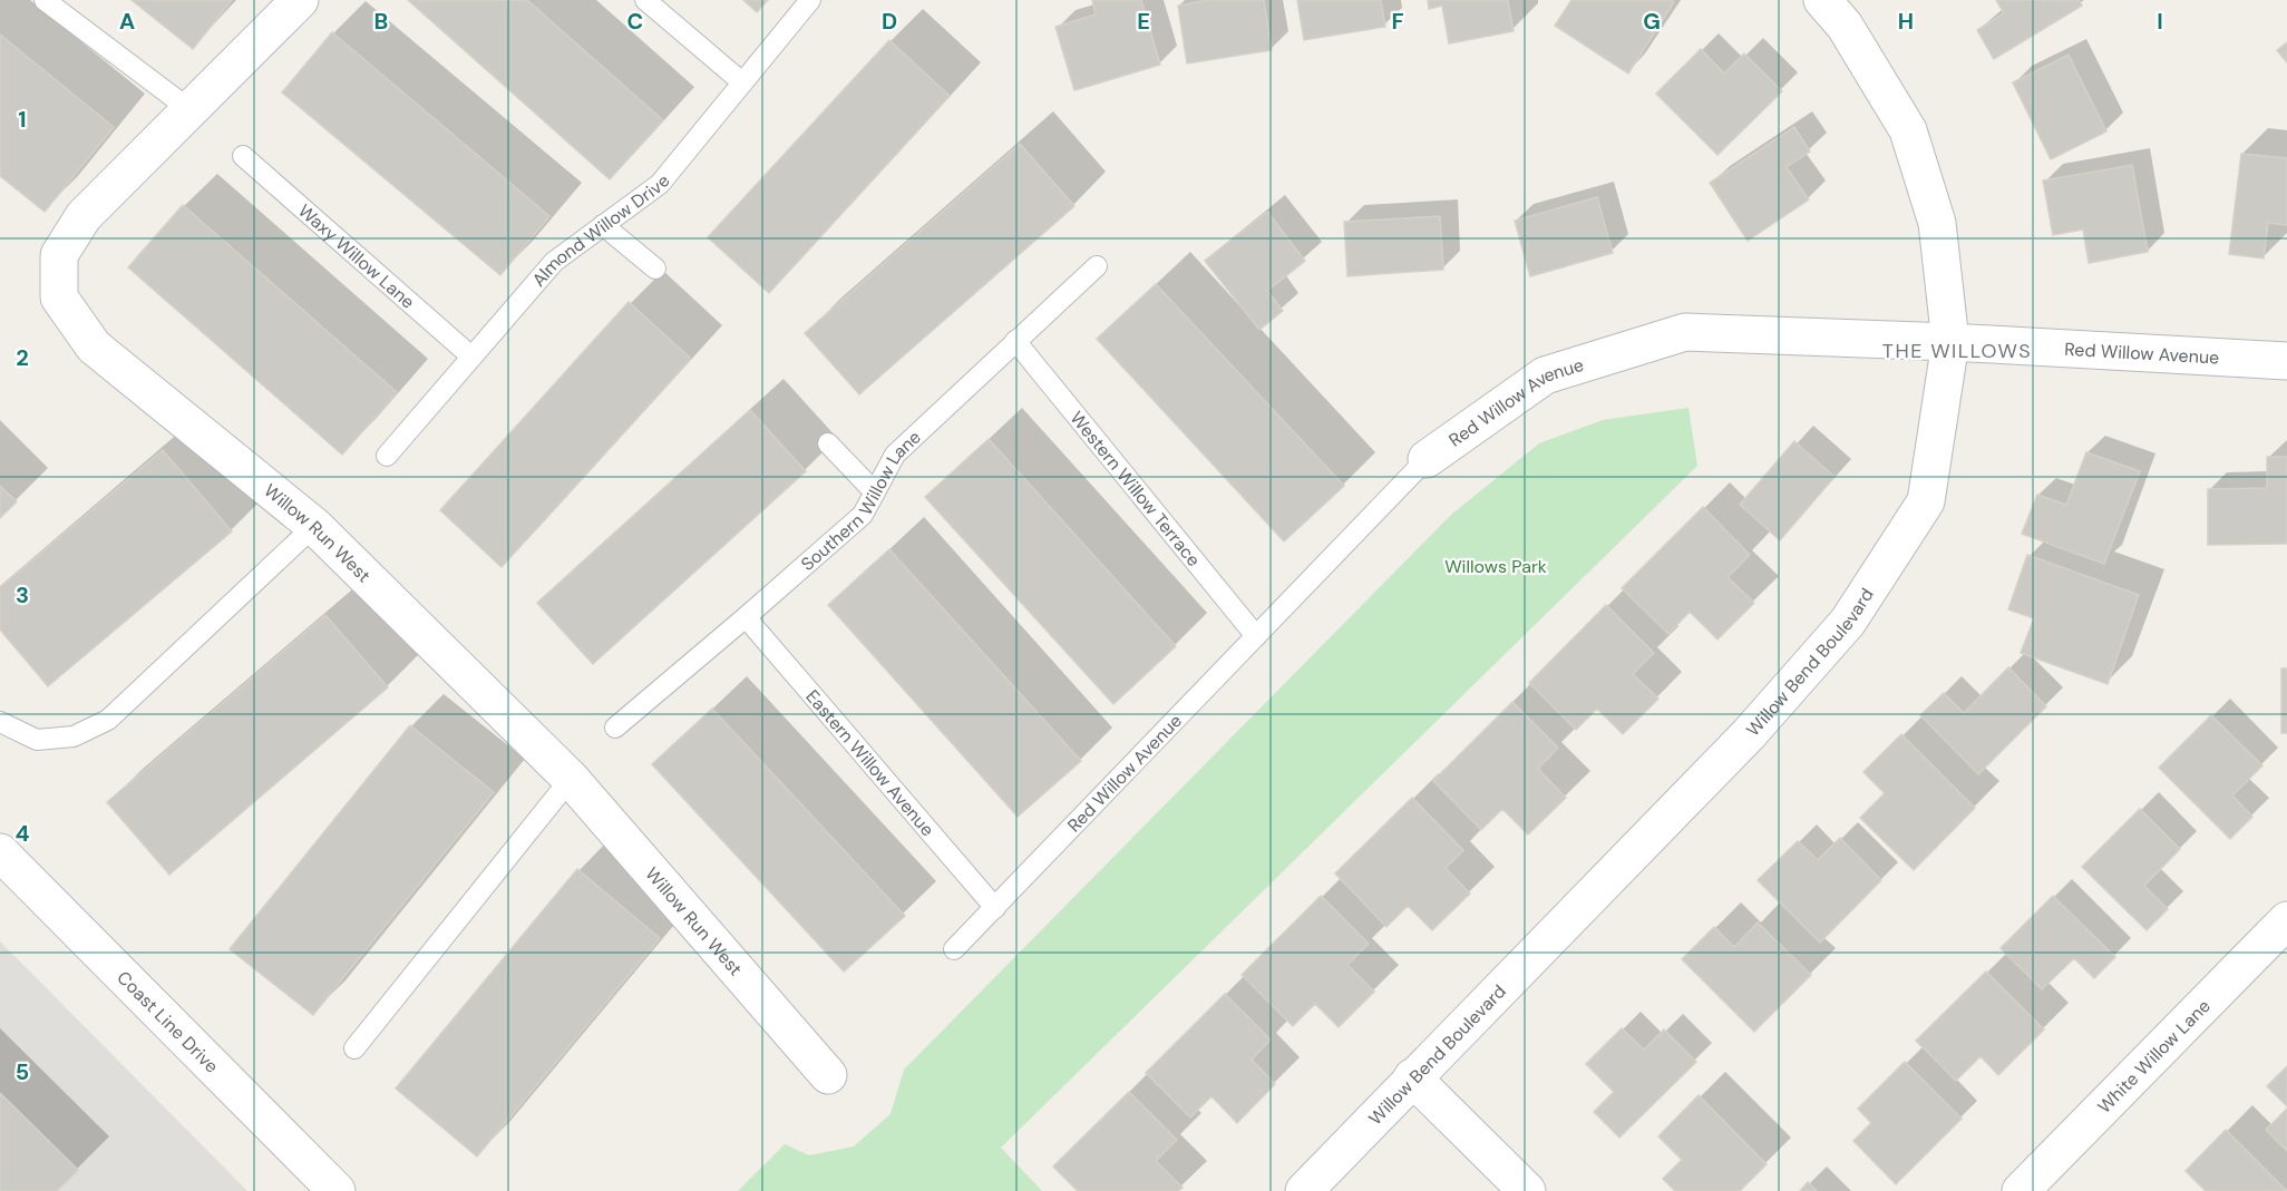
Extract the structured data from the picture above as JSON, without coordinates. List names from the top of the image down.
{
  "streets": {
    "street": [
      "Red Willow Avenue",
      "Willow Run West",
      "Willow Bend Boulevard",
      "Coast Line Drive",
      "White Willow Lane"
    ],
    "lane": [
      "Almond Willow Drive",
      "Waxy Willow Lane",
      "Western Willow Terrace",
      "Southern Willow Lane",
      "Eastern Willow Avenue"
    ]
  },
  "crossings": [
    ["Almond Willow Drive", "Waxy Willow Lane"],
    ["Red Willow Avenue", "Western Willow Terrace"],
    ["Red Willow Avenue", "Willow Bend Boulevard"],
    ["Red Willow Avenue", "Eastern Willow Avenue"],
    ["Western Willow Terrace", "Southern Willow Lane"],
    ["Southern Willow Lane", "Eastern Willow Avenue"]
  ],
  "districts": ["THE WILLOWS"],
  "parks": ["Willows Park"],
  "grid": {
    "columns": [
      "A",
      "B",
      "C",
      "D",
      "E",
      "F",
      "G",
      "H",
      "I"
    ],
    "rows": [
      "1",
      "2",
      "3",
      "4",
      "5"
    ]
  }
}
